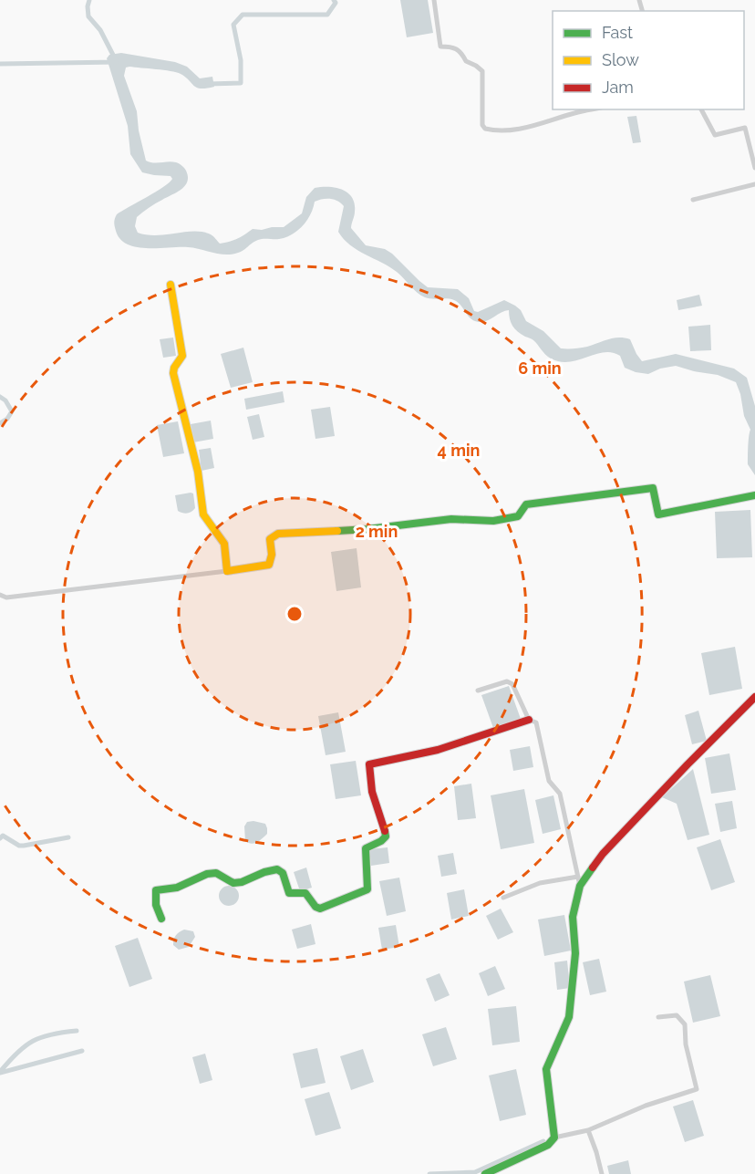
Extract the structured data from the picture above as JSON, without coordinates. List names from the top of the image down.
{
  "legend": ["Fast", "Slow", "Jam"],
  "rings": ["6 min", "4 min", "2 min"]
}
